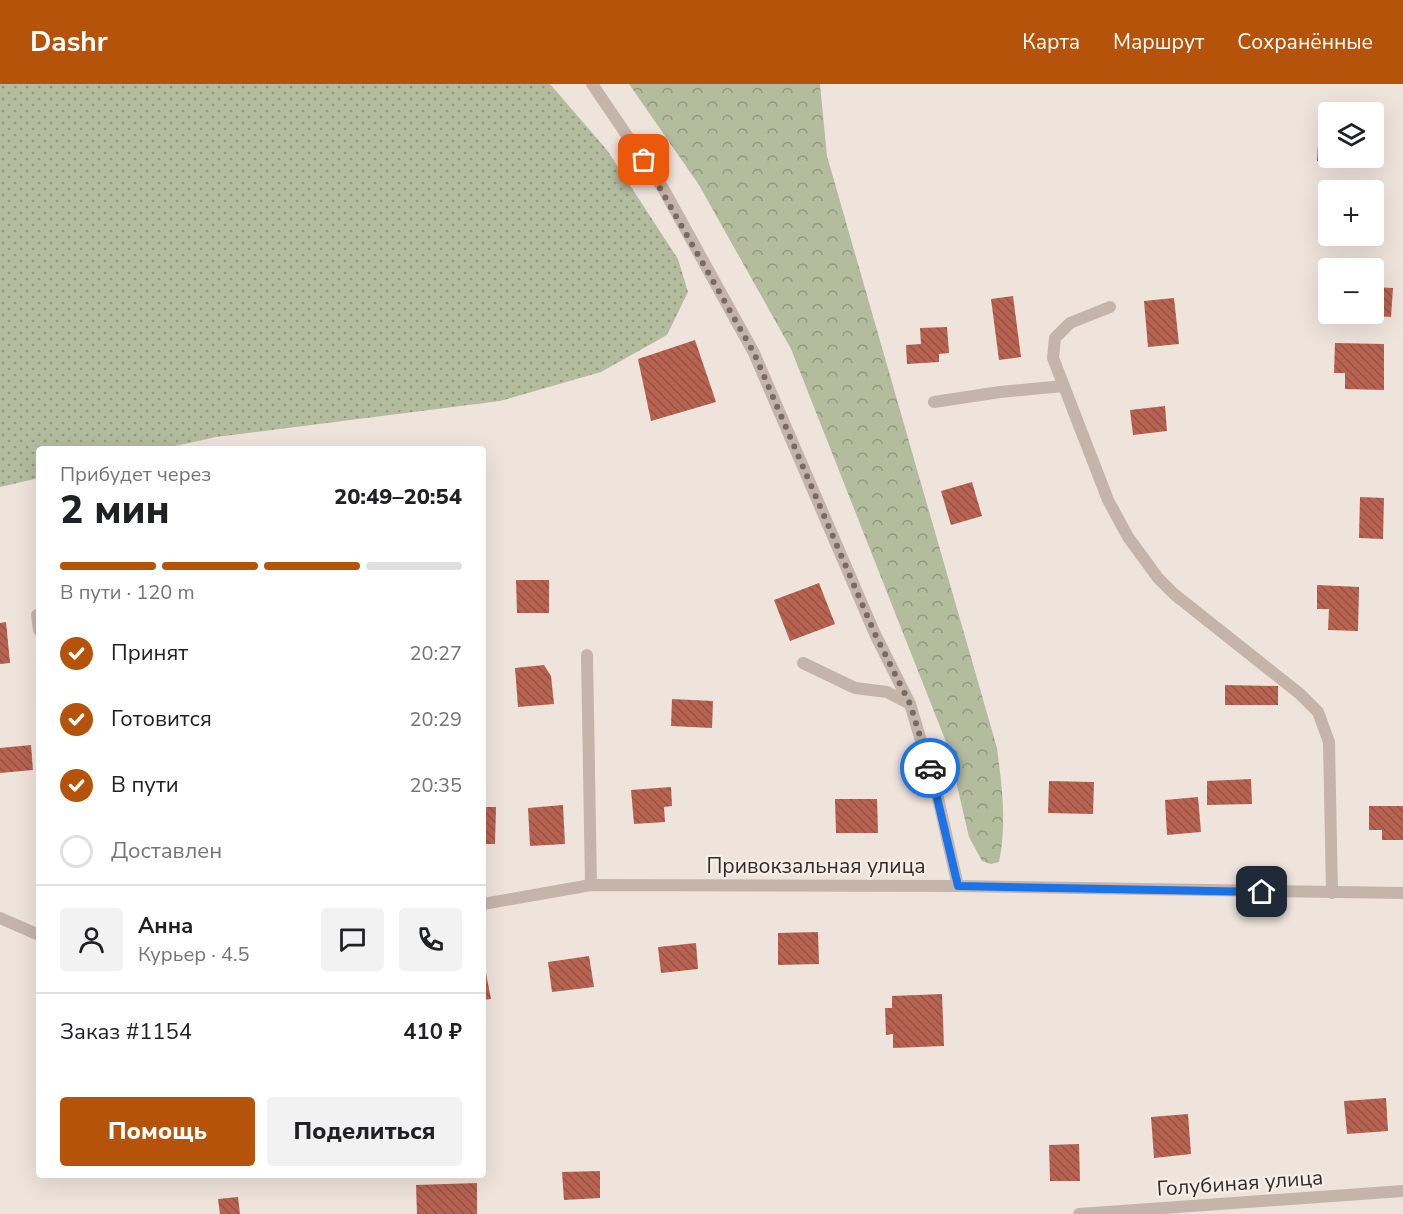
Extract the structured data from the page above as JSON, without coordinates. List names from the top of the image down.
{
  "streets": {
    "lane": ["Привокзальная улица", "Голубиная улица"]
  },
  "page": {
    "header": "Dashr",
    "nav": ["Карта", "Маршрут", "Сохранённые"],
    "map_buttons": ["+", "−"],
    "heading": ["2 мин", "Прибудет через", "20:49–20:54"],
    "panel": [
      "Анна",
      "Курьер · 4.5",
      "Заказ #1154",
      "410 ₽"
    ],
    "bar": "В пути · 120 m",
    "list": [
      ["Принят", "20:27"],
      ["Готовится", "20:29"],
      ["В пути", "20:35"],
      "Доставлен"
    ],
    "buttons": ["Помощь", "Поделиться"]
  }
}
